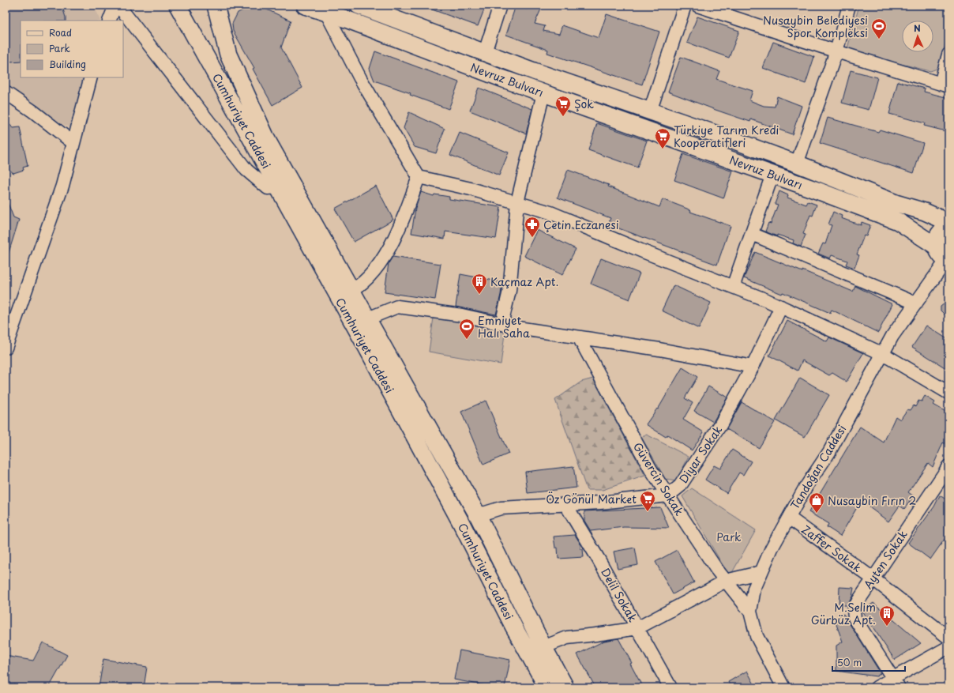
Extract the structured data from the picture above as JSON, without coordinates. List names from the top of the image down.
{
  "streets": {
    "main road": ["Nevruz Bulvarı", "Cumhuriyet Caddesi"],
    "street": [
      "Diyar Sokak",
      "Tandoğan Caddesi",
      "Güvercin Sokak",
      "Zaffer Sokak",
      "Ayten Sokak",
      "Delil Sokak"
    ]
  },
  "crossings": [
    ["Diyar Sokak", "Güvercin Sokak"],
    ["Tandoğan Caddesi", "Güvercin Sokak"],
    ["Tandoğan Caddesi", "Zaffer Sokak"],
    ["Zaffer Sokak", "Ayten Sokak"]
  ],
  "parks": ["Park"],
  "places": {
    "sports": ["Nusaybin Belediyesi Spor Kompleksi", "Emniyet Halı Saha"],
    "supermarket": ["Şok", "Türkiye Tarım Kredi Kooperatifleri", "Öz Gönül Market"],
    "pharmacy": ["Çetin Eczanesi"],
    "building": ["Kaçmaz Apt.", "M.Selim Gürbüz Apt."],
    "shop": ["Nusaybin Fırın 2"]
  },
  "legend": ["Road", "Park", "Building"],
  "scale_bar": "50 m",
  "north": "top"
}
